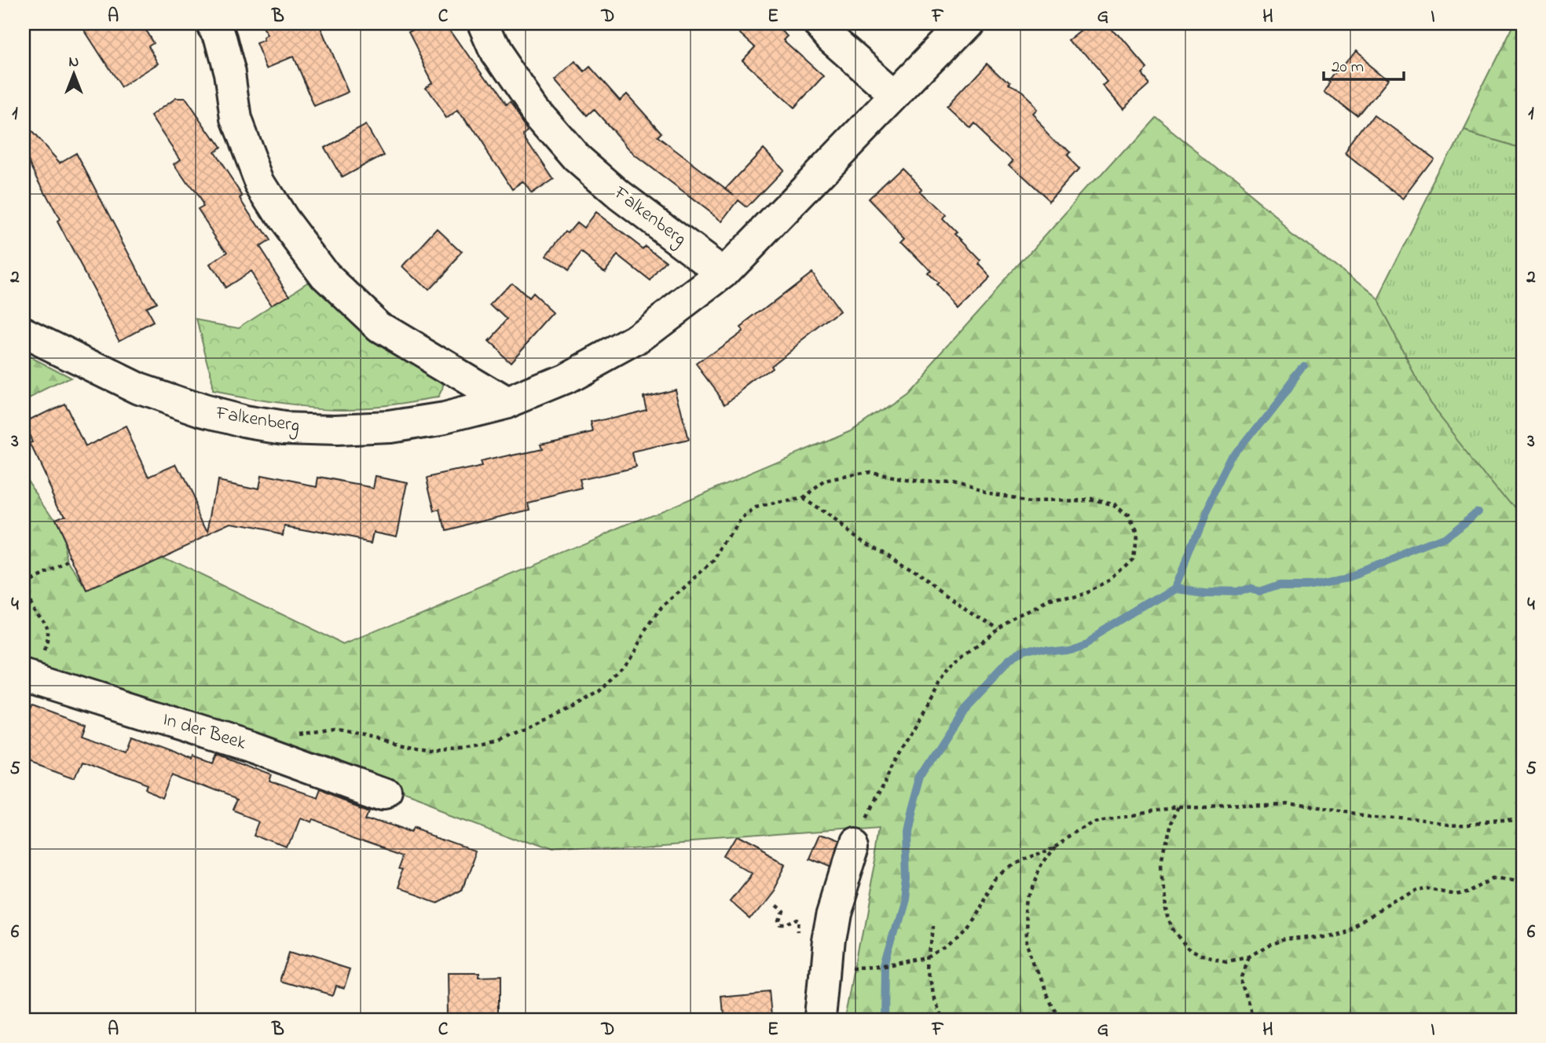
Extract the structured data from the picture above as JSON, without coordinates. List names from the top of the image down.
{
  "streets": {
    "street": ["Falkenberg", "In der Beek"]
  },
  "scale_bar": "20 m",
  "north": "top",
  "grid": {
    "columns": [
      "A",
      "B",
      "C",
      "D",
      "E",
      "F",
      "G",
      "H",
      "I"
    ],
    "rows": [
      "1",
      "2",
      "3",
      "4",
      "5",
      "6"
    ]
  }
}
